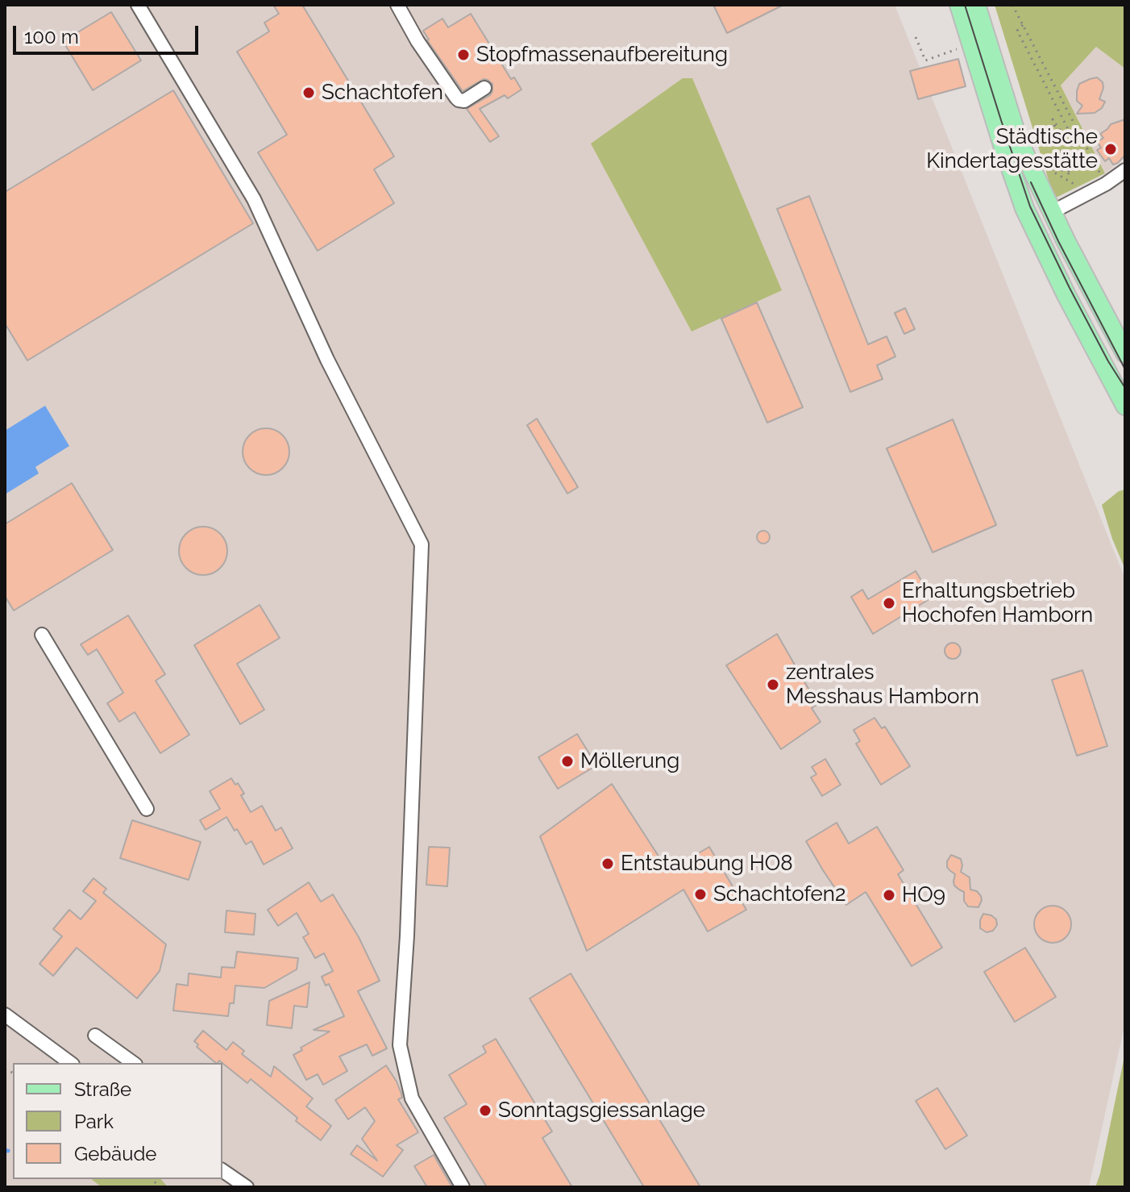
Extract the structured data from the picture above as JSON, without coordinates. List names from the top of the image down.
{
  "places": [
    "Stopfmassenaufbereitung",
    "Schachtofen",
    "Städtische Kindertagesstätte",
    "Erhaltungsbetrieb Hochofen Hamborn",
    "zentrales Messhaus Hamborn",
    "Möllerung",
    "Entstaubung HO8",
    "Schachtofen2",
    "HO9",
    "Sonntagsgiessanlage"
  ],
  "legend": ["Straße", "Park", "Gebäude"],
  "scale_bar": "100 m"
}
